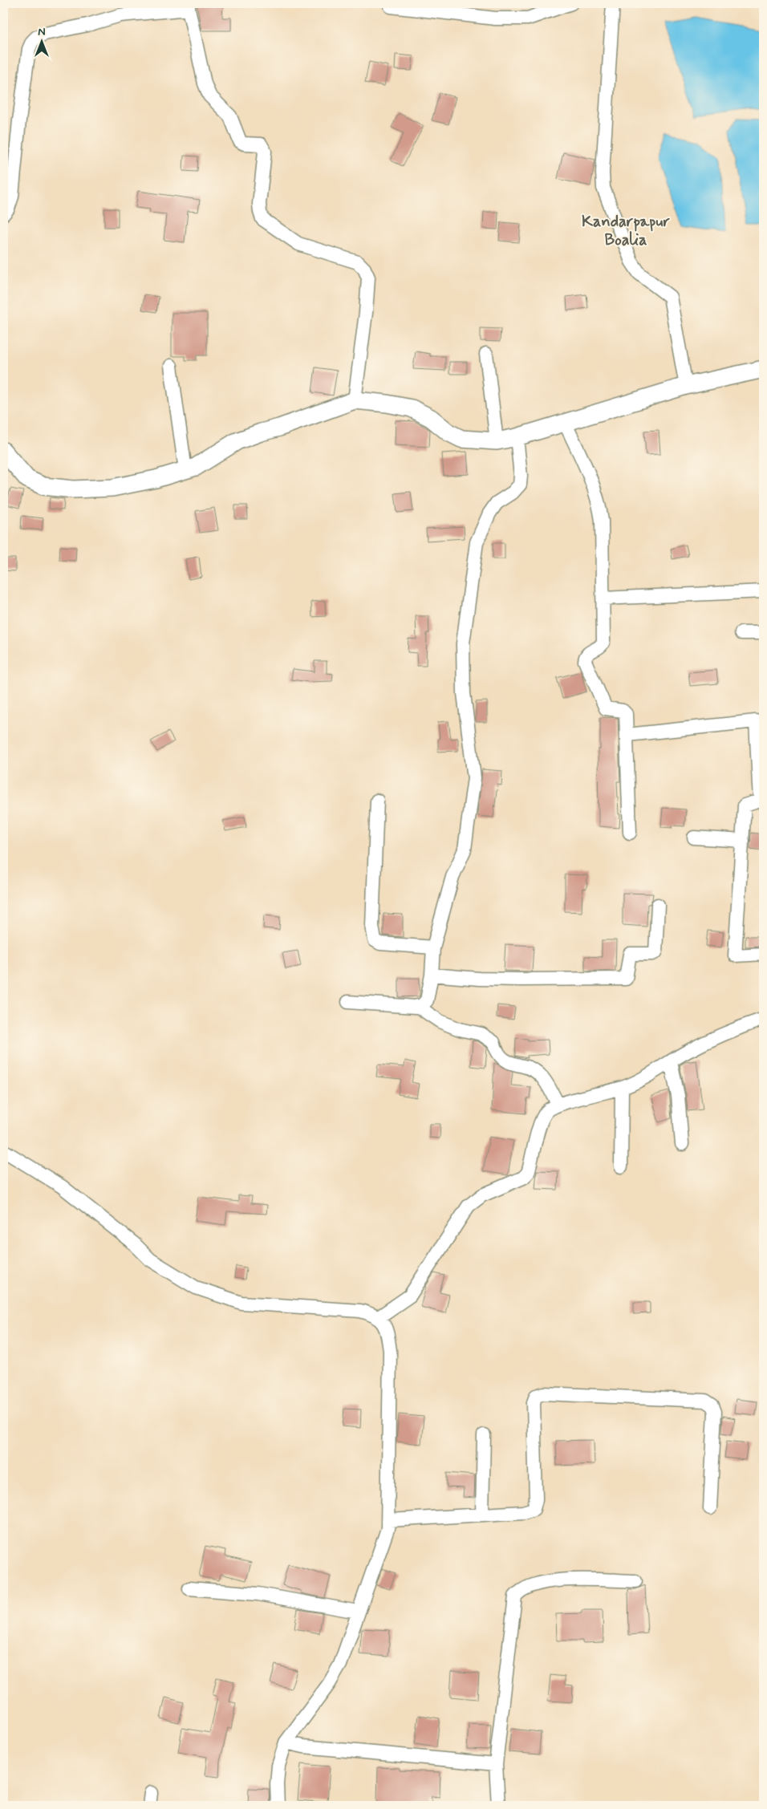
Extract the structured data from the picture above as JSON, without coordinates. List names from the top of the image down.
{
  "districts": ["Kandarpapur Boalia"],
  "north": "top"
}
